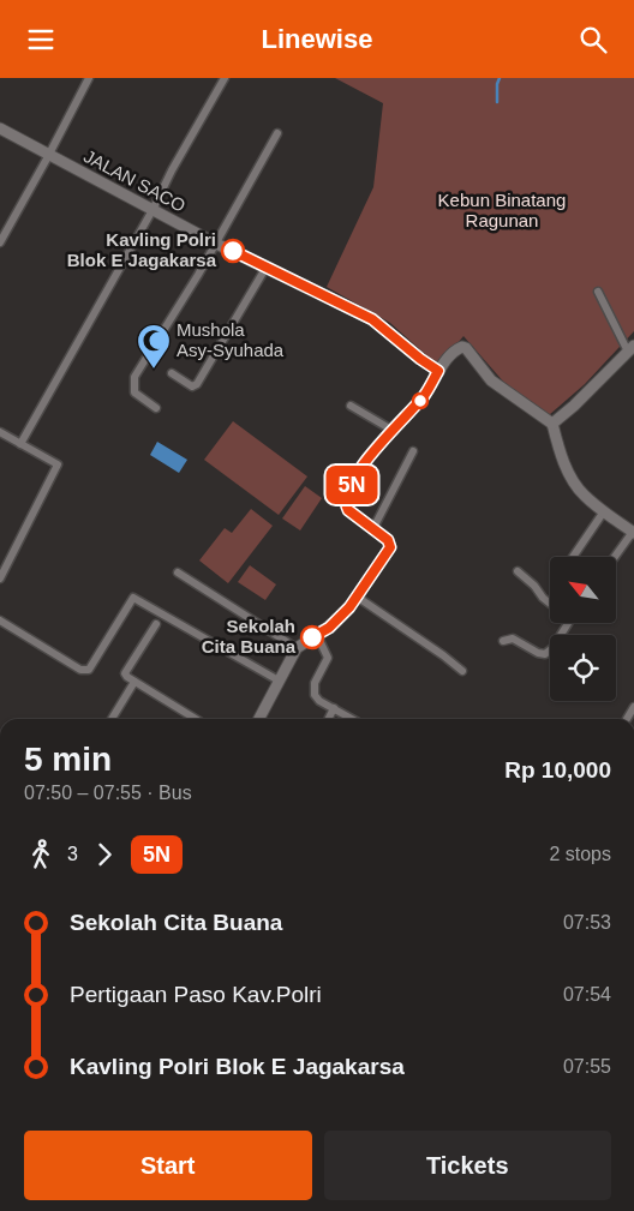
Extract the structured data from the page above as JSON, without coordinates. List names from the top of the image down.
{
  "streets": {
    "main road": ["JALAN SACO"]
  },
  "parks": ["Kebun Binatang Ragunan"],
  "places": {
    "other": ["Kavling Polri Blok E Jagakarsa", "Sekolah Cita Buana"],
    "mosque": ["Mushola Asy-Syuhada"]
  },
  "lines": ["bus line 5N"],
  "north": "top left",
  "page": {
    "header": "Linewise",
    "on_map": "5N",
    "heading": ["5 min", "07:50 – 07:55 · Bus", "Rp 10,000"],
    "legs": ["3", "5N", "2 stops"],
    "list": [
      {
        "name": "Sekolah Cita Buana",
        "value": "07:53"
      },
      {
        "name": "Pertigaan Paso Kav.Polri",
        "value": "07:54"
      },
      {
        "name": "Kavling Polri Blok E Jagakarsa",
        "value": "07:55"
      }
    ],
    "buttons": ["Start", "Tickets"]
  }
}
